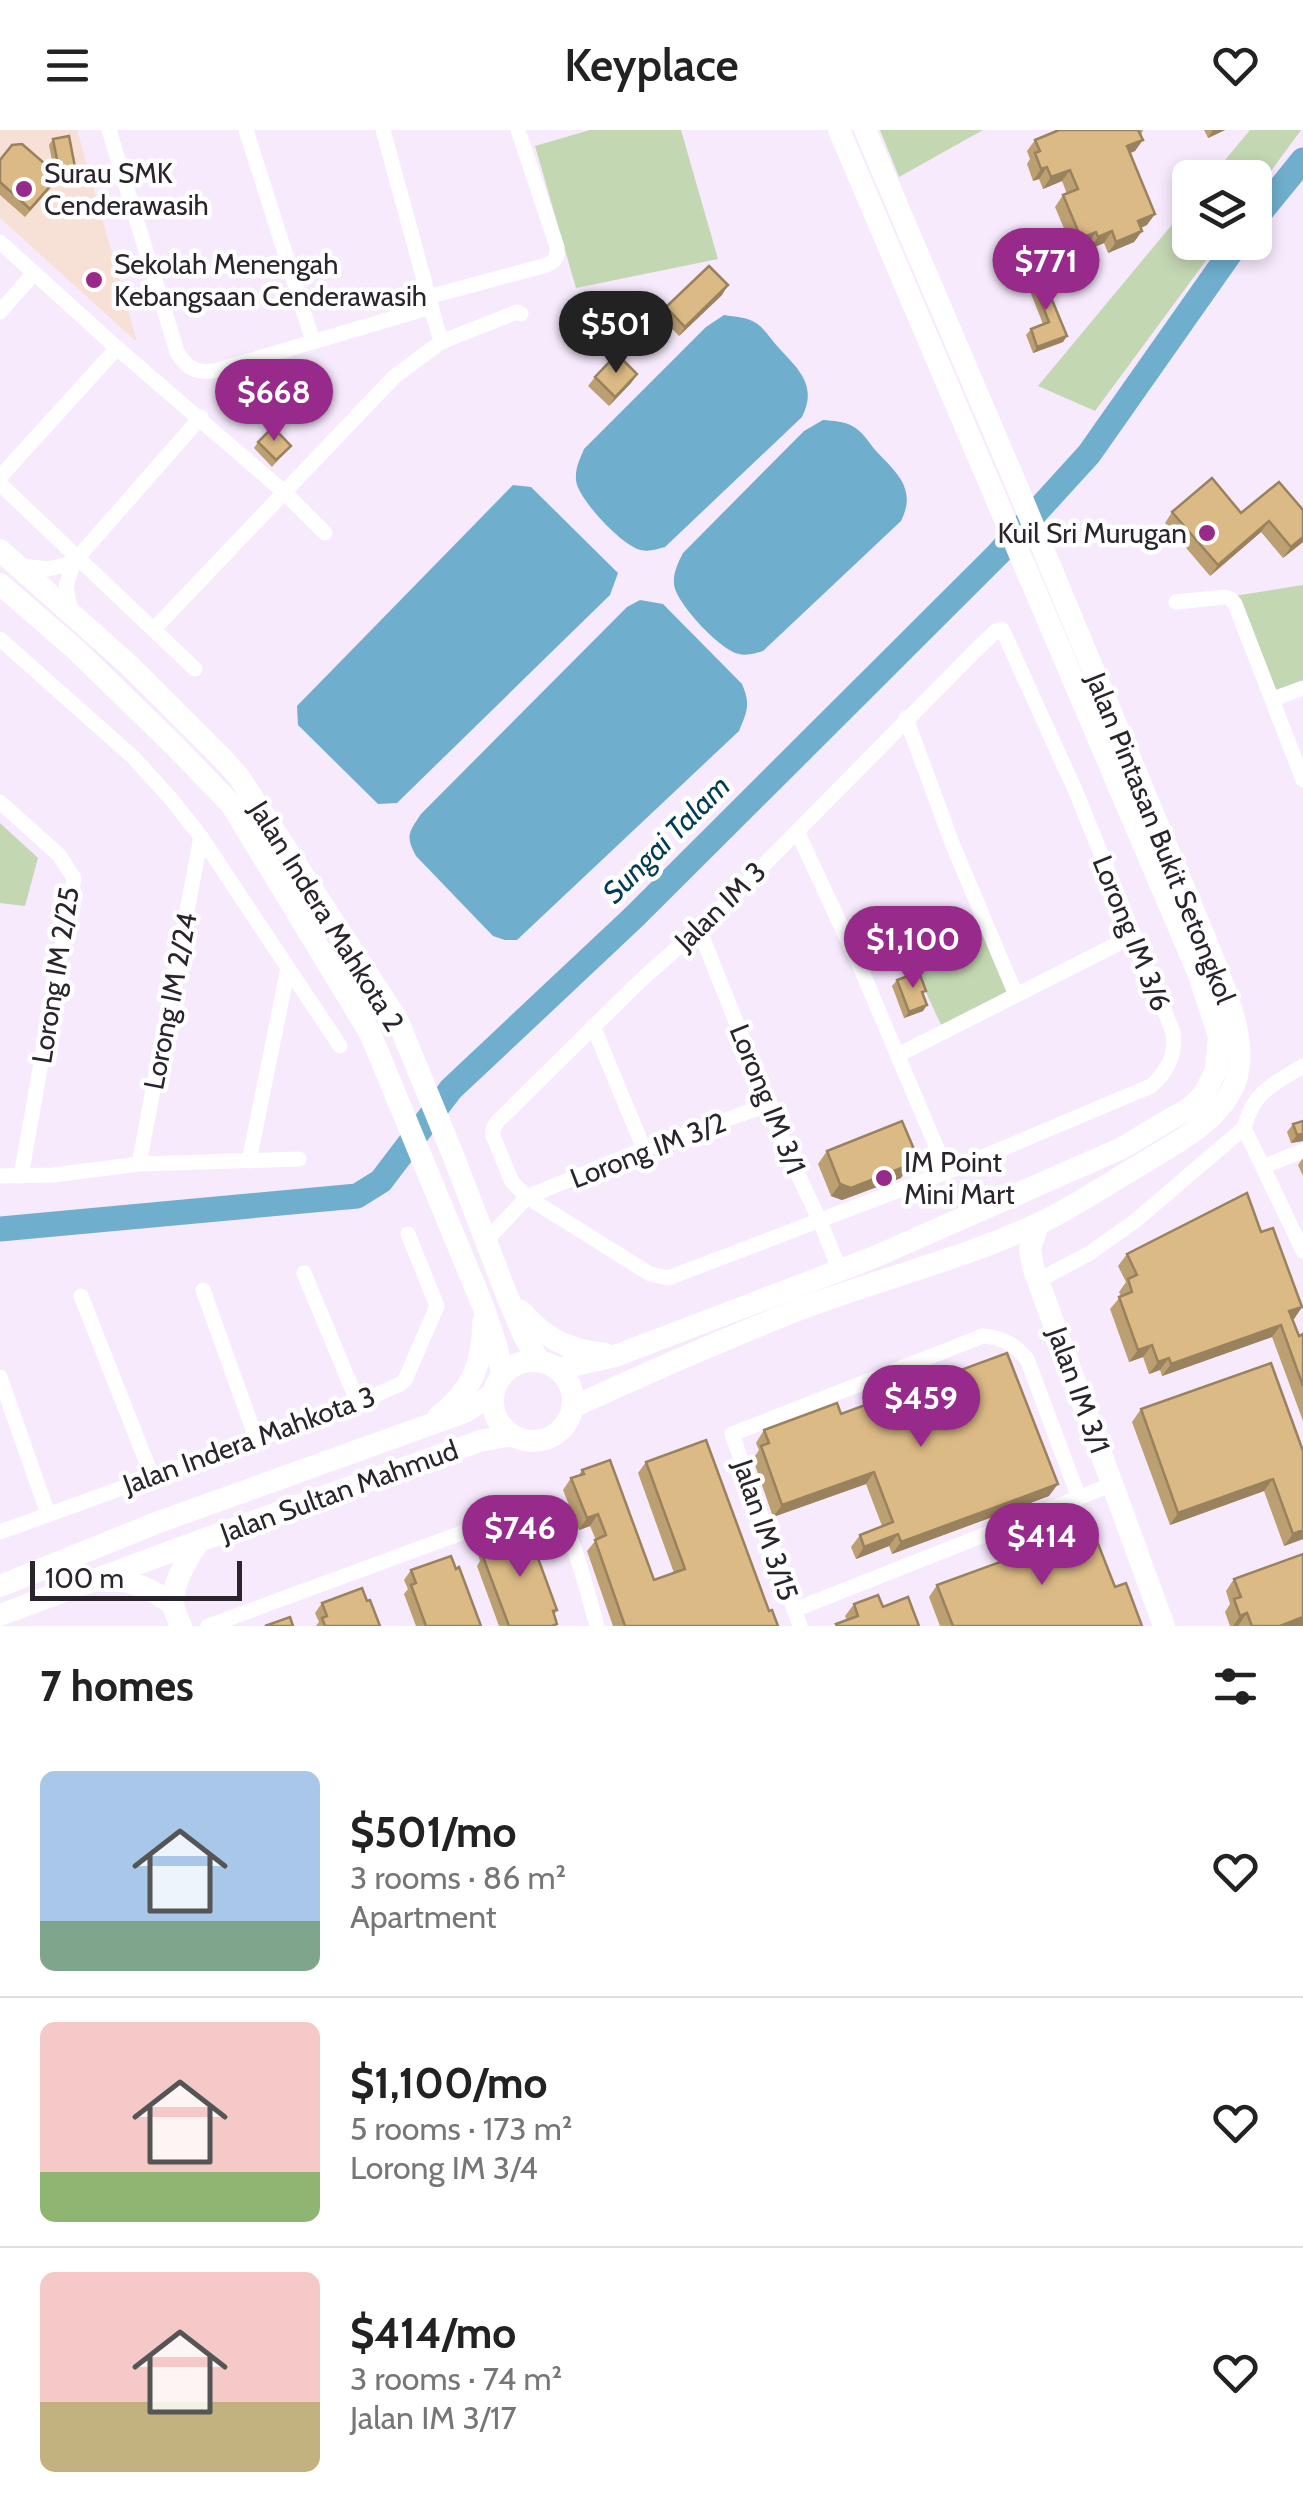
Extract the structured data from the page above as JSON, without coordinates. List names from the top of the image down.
{
  "streets": {
    "main road": [
      "Jalan Pintasan Bukit Setongkol",
      "Jalan Indera Mahkota 2",
      "Jalan IM 3/1",
      "Jalan Sultan Mahmud"
    ],
    "street": [
      "Jalan IM 3",
      "Lorong IM 3/6",
      "Lorong IM 2/25",
      "Lorong IM 2/24",
      "Lorong IM 3/1",
      "Lorong IM 3/2",
      "Jalan Indera Mahkota 3",
      "Jalan IM 3/15"
    ]
  },
  "crossings": [
    ["Jalan Pintasan Bukit Setongkol", "Jalan Indera Mahkota 2"],
    ["Jalan Pintasan Bukit Setongkol", "Lorong IM 3/1"],
    ["Jalan Pintasan Bukit Setongkol", "Jalan IM 3/1"],
    ["Jalan Pintasan Bukit Setongkol", "Jalan Sultan Mahmud"],
    ["Jalan IM 3", "Lorong IM 3/6"],
    ["Jalan IM 3", "Lorong IM 3/1"],
    ["Jalan IM 3", "Lorong IM 3/2"],
    ["Jalan Indera Mahkota 2", "Jalan Sultan Mahmud"],
    ["Lorong IM 3/1", "Lorong IM 3/2"]
  ],
  "water": ["Sungai Talam"],
  "places": [
    "Surau SMK Cenderawasih",
    "Sekolah Menengah Kebangsaan Cenderawasih",
    "Kuil Sri Murugan",
    "IM Point Mini Mart"
  ],
  "scale_bar": "100 m",
  "page": {
    "header": "Keyplace",
    "price": [
      "$771",
      "$501",
      "$668",
      "$1,100",
      "$459",
      "$746",
      "$414"
    ],
    "scale": "100 m",
    "heading": "7 homes",
    "list": [
      {
        "name": "$501/mo",
        "note": "3 rooms · 86 m² · Apartment"
      },
      {
        "name": "$1,100/mo",
        "note": "5 rooms · 173 m² · Lorong IM 3/4"
      },
      {
        "name": "$414/mo",
        "note": "3 rooms · 74 m² · Jalan IM 3/17"
      }
    ]
  }
}
